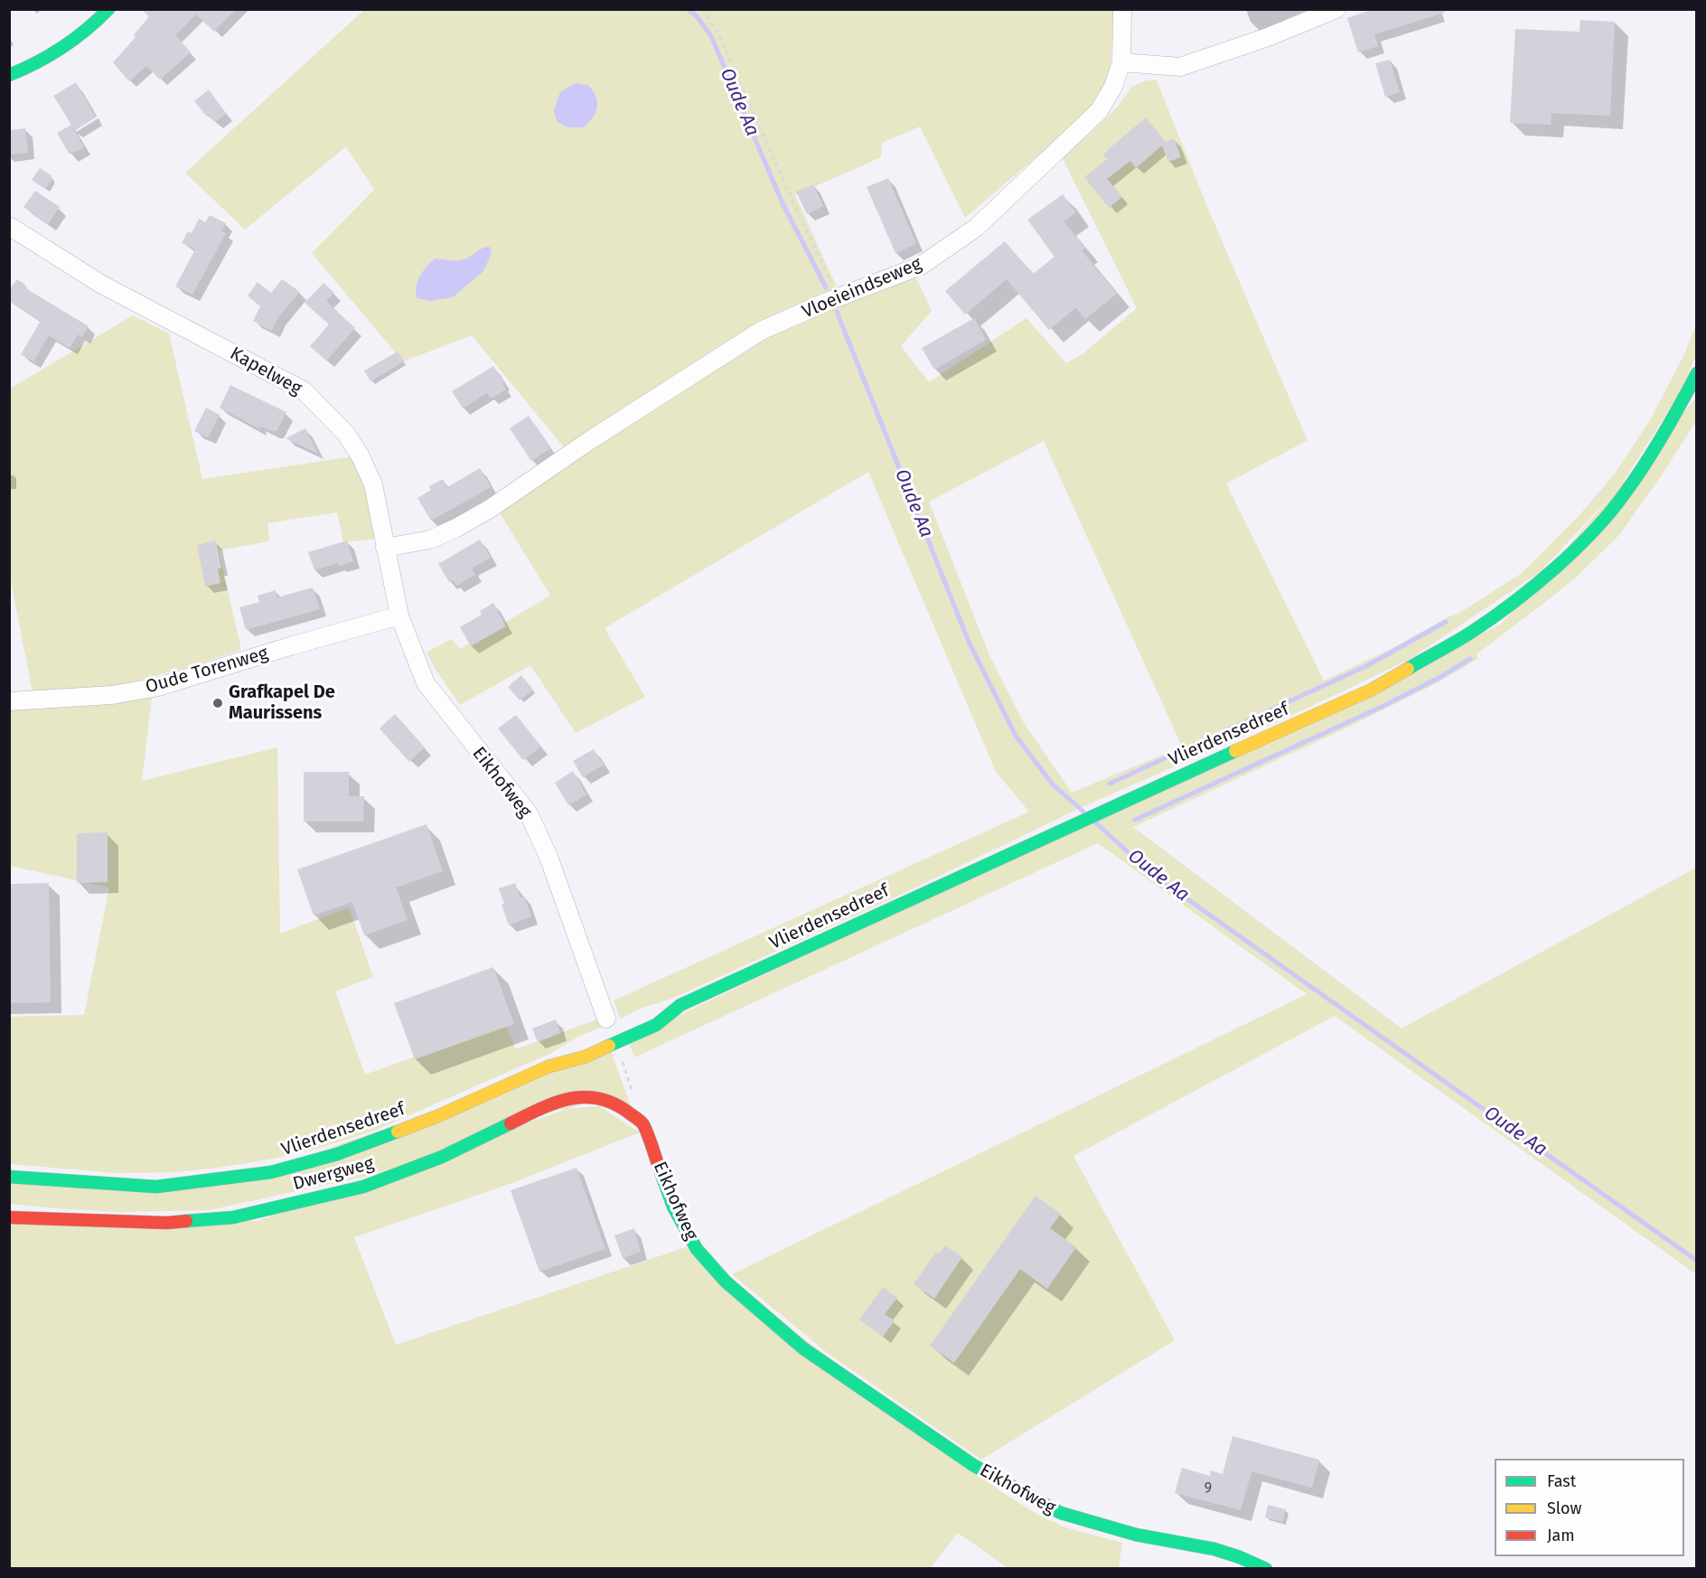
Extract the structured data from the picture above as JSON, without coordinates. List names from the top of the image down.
{
  "streets": {
    "main road": ["Vlierdensedreef", "Eikhofweg", "Dwergweg"],
    "street": ["Vloeieindseweg", "Kapelweg", "Oude Torenweg"]
  },
  "crossings": [
    ["Vloeieindseweg", "Kapelweg"],
    ["Kapelweg", "Oude Torenweg"],
    ["Kapelweg", "Eikhofweg"],
    ["Oude Torenweg", "Eikhofweg"],
    ["Eikhofweg", "Dwergweg"]
  ],
  "water": ["Oude Aa"],
  "places": ["Grafkapel De Maurissens"],
  "house_numbers": ["9"],
  "legend": ["Fast", "Slow", "Jam"]
}
